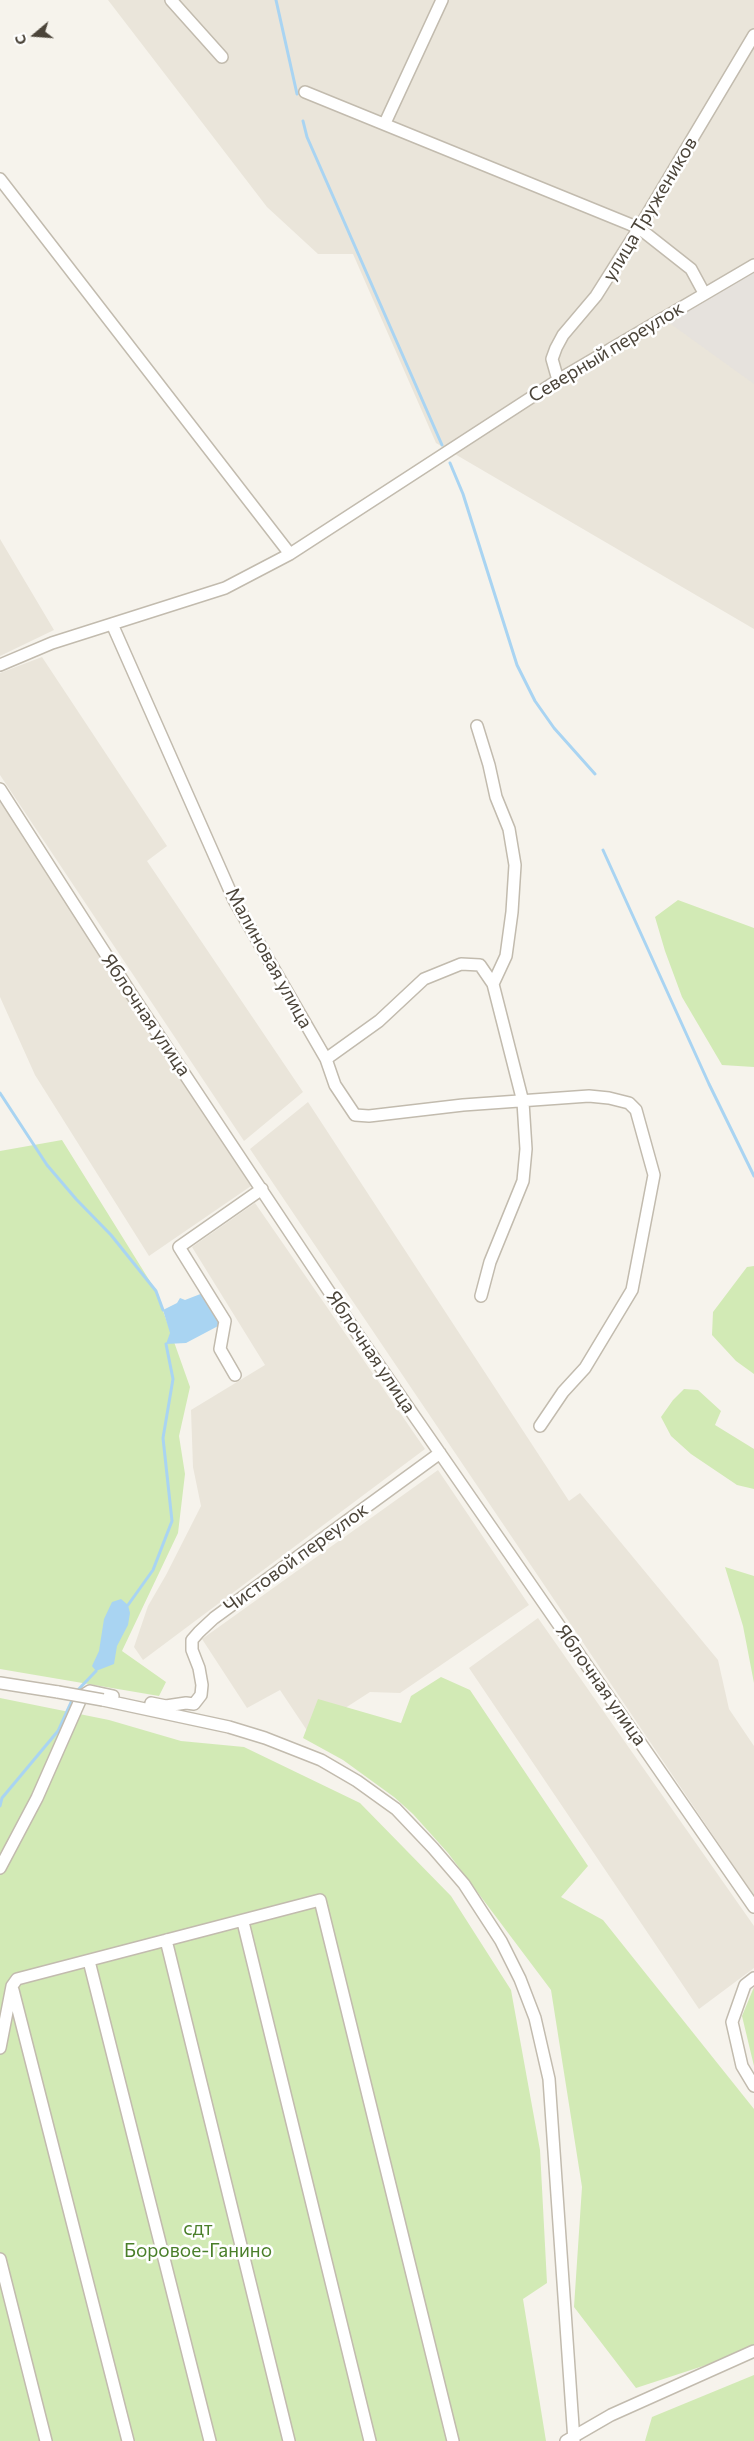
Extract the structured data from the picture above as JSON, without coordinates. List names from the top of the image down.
{
  "streets": {
    "street": [
      "улица Тружеников",
      "Северный переулок",
      "Малиновая улица",
      "Яблочная улица",
      "Чистовой переулок"
    ]
  },
  "crossings": [
    ["улица Тружеников", "Северный переулок"],
    ["Северный переулок", "Малиновая улица"],
    ["Яблочная улица", "Чистовой переулок"]
  ],
  "parks": ["сдт Боровое-Ганино"],
  "north": "left"
}
